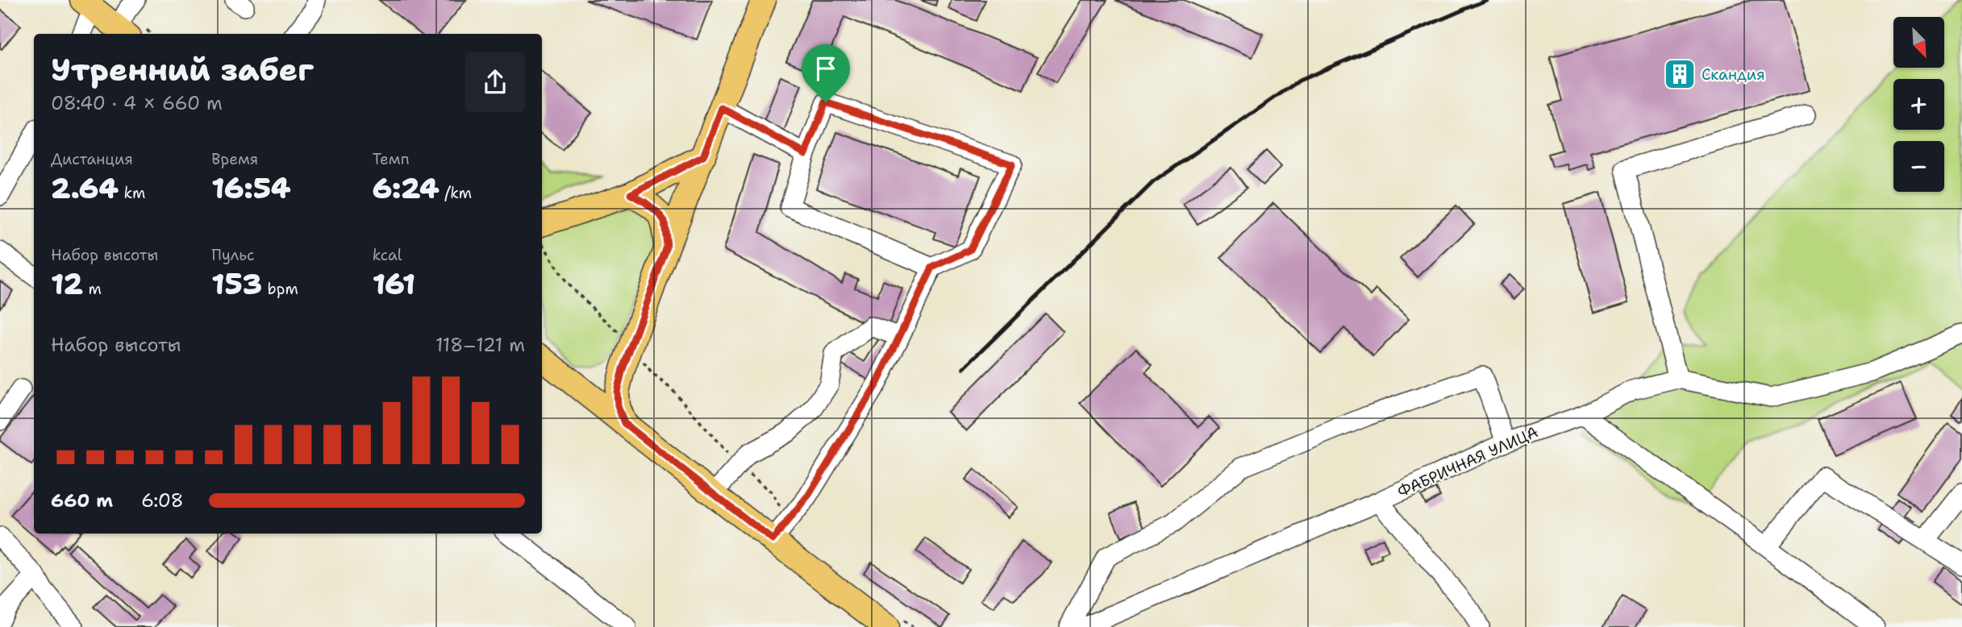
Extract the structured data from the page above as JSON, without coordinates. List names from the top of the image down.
{
  "streets": {
    "street": ["ФАБРИЧНАЯ УЛИЦА"]
  },
  "places": {
    "building": ["Скандия"]
  },
  "north": "bottom right",
  "page": {
    "map_buttons": ["+", "−"],
    "heading": ["Утренний забег", "08:40 · 4 × 660 m"],
    "stats": [
      ["Дистанция", "2.64 km"],
      ["Время", "16:54"],
      ["Темп", "6:24 /km"],
      ["Набор высоты", "12 m"],
      ["Пульс", "153 bpm"],
      ["kcal", "161"]
    ],
    "chart": ["Набор высоты", "118–121 m"],
    "list": [
      {
        "name": "660 m",
        "note": "6:08"
      }
    ]
  }
}
